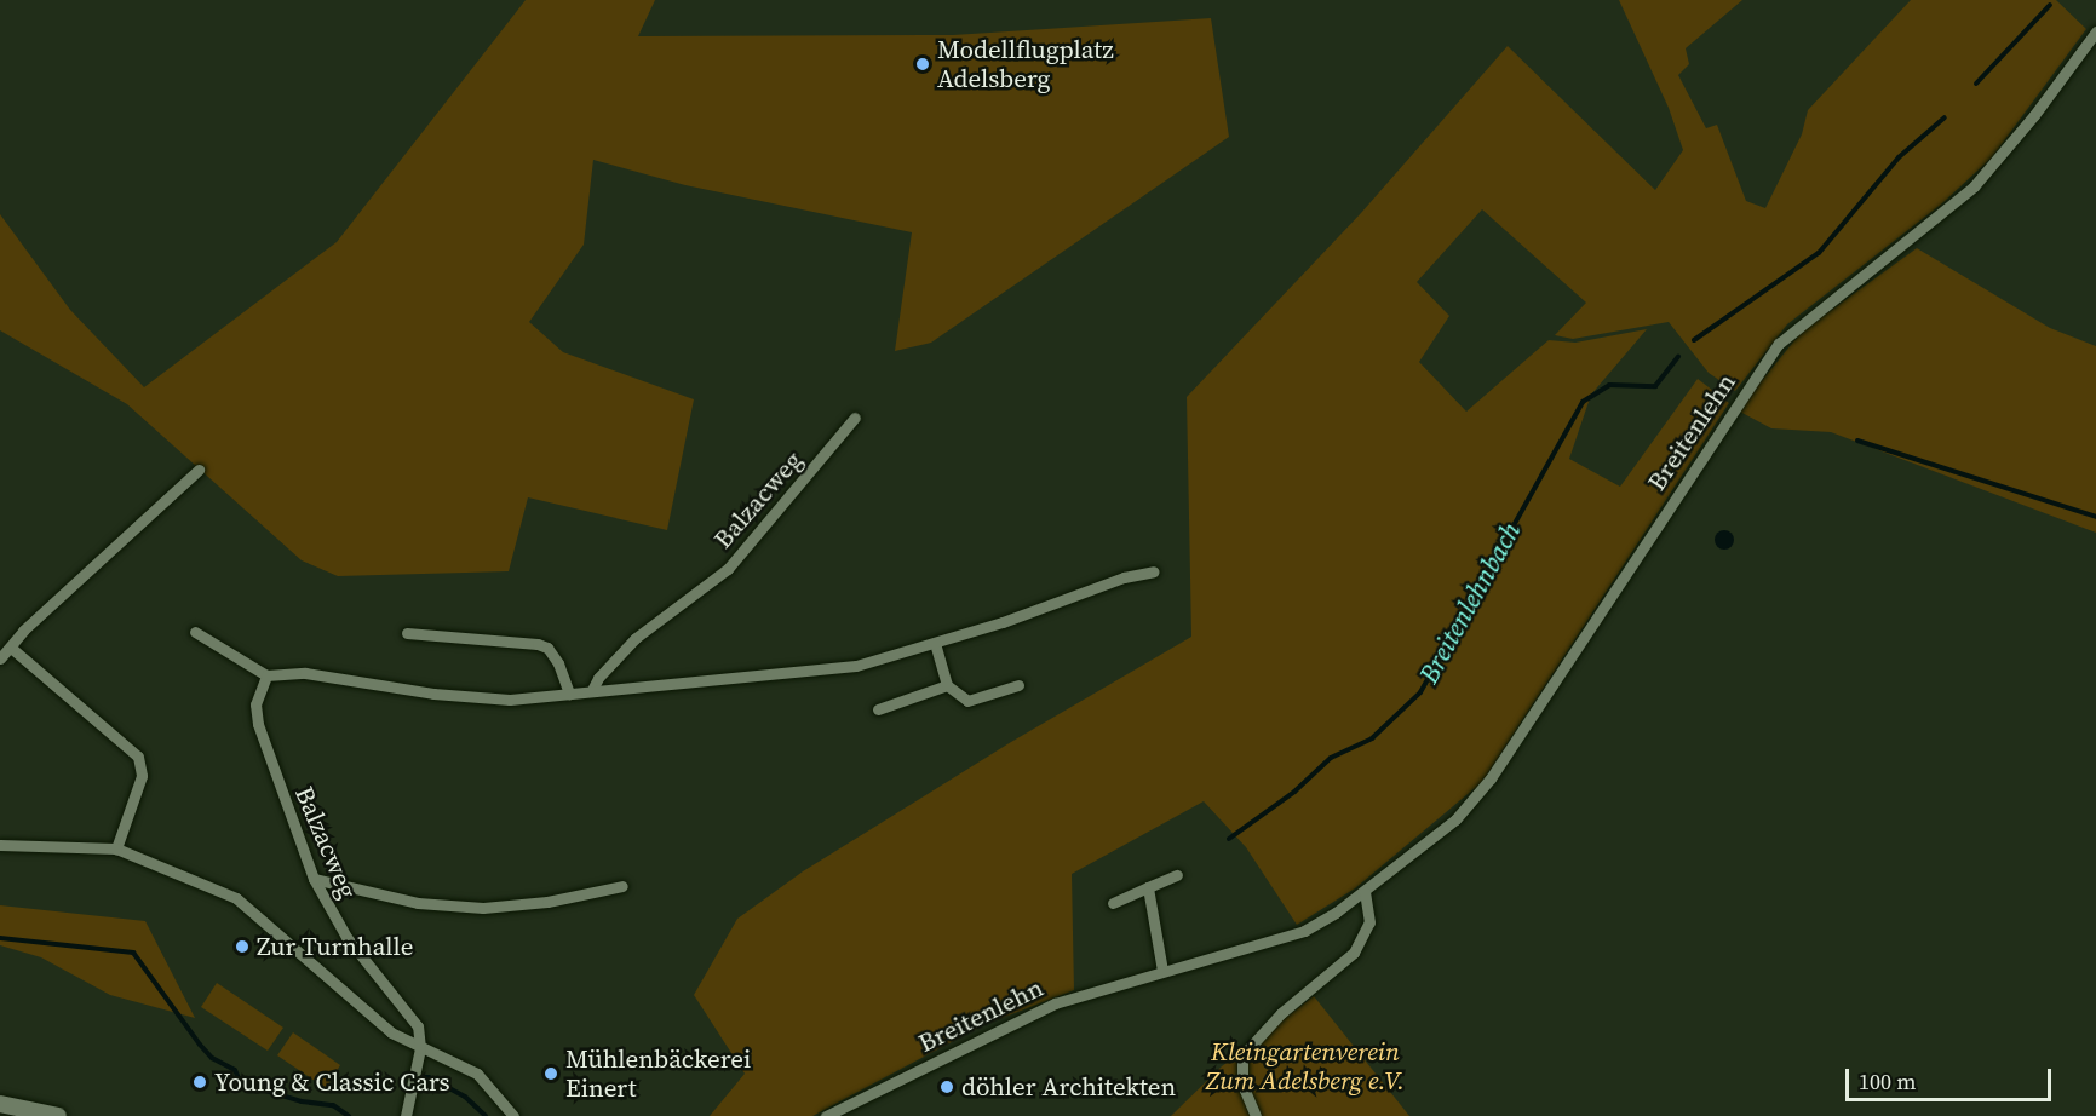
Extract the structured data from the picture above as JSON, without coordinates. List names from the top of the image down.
{
  "streets": {
    "street": ["Breitenlehn", "Balzacweg"]
  },
  "water": ["Breitenlehnbach"],
  "parks": ["Kleingartenverein Zum Adelsberg e.V."],
  "places": [
    "Modellflugplatz Adelsberg",
    "Zur Turnhalle",
    "Mühlenbäckerei Einert",
    "Young & Classic Cars",
    "döhler Architekten"
  ],
  "scale_bar": "100 m"
}
